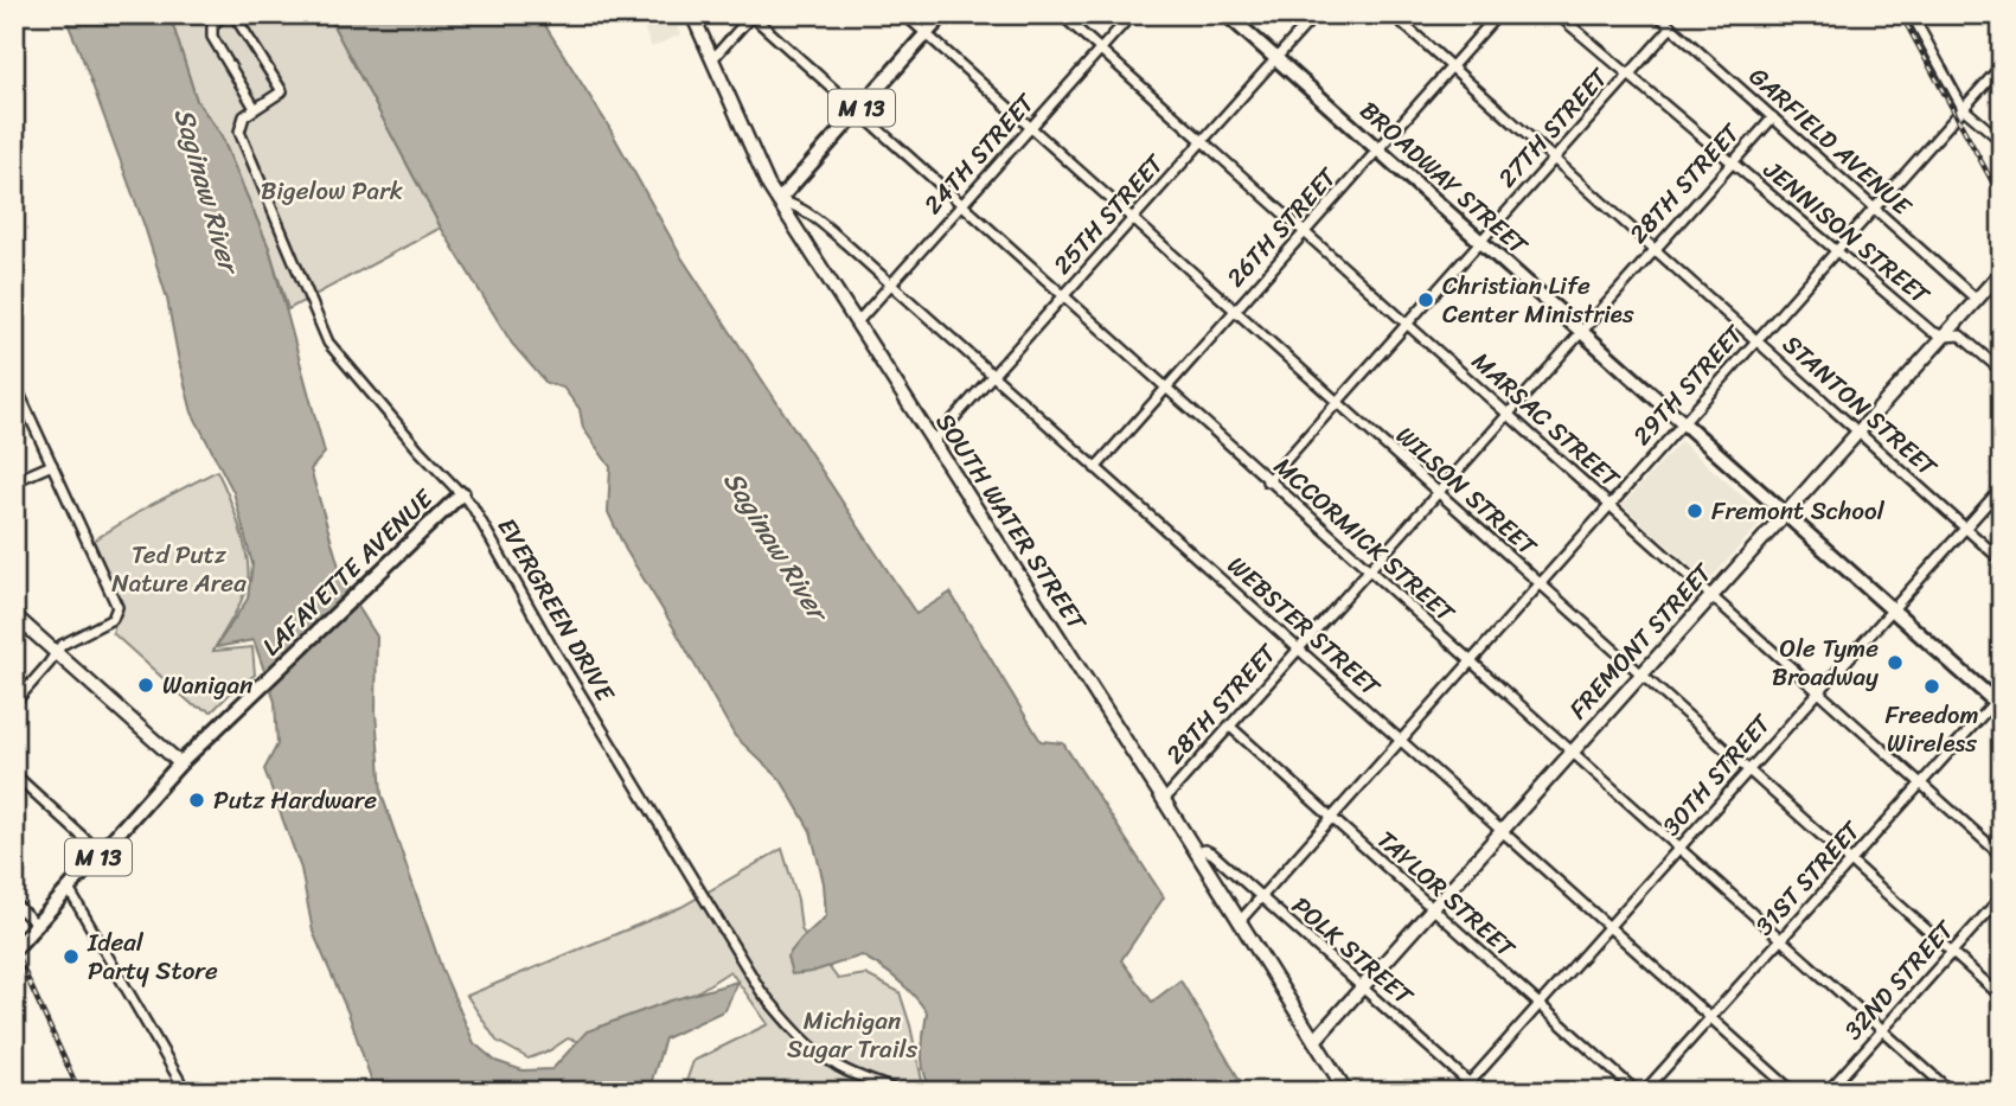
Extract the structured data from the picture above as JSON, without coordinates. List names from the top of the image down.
{
  "streets": {
    "main road": ["M 13", "BROADWAY STREET", "LAFAYETTE AVENUE"],
    "street": [
      "27TH STREET",
      "GARFIELD AVENUE",
      "24TH STREET",
      "28TH STREET",
      "25TH STREET",
      "26TH STREET",
      "JENNISON STREET",
      "29TH STREET",
      "STANTON STREET",
      "MARSAC STREET",
      "WILSON STREET",
      "SOUTH WATER STREET",
      "MCCORMICK STREET",
      "EVERGREEN DRIVE",
      "WEBSTER STREET",
      "FREMONT STREET",
      "30TH STREET",
      "31ST STREET",
      "TAYLOR STREET",
      "POLK STREET",
      "32ND STREET"
    ]
  },
  "crossings": [
    ["M 13", "WILSON STREET"],
    ["M 13", "SOUTH WATER STREET"],
    ["M 13", "MCCORMICK STREET"],
    ["M 13", "LAFAYETTE AVENUE"],
    ["M 13", "WEBSTER STREET"],
    ["27TH STREET", "GARFIELD AVENUE"],
    ["27TH STREET", "BROADWAY STREET"],
    ["27TH STREET", "JENNISON STREET"],
    ["27TH STREET", "STANTON STREET"],
    ["27TH STREET", "MARSAC STREET"],
    ["27TH STREET", "WILSON STREET"],
    ["27TH STREET", "MCCORMICK STREET"],
    ["GARFIELD AVENUE", "28TH STREET"],
    ["GARFIELD AVENUE", "29TH STREET"],
    ["GARFIELD AVENUE", "FREMONT STREET"],
    ["24TH STREET", "MARSAC STREET"],
    ["24TH STREET", "WILSON STREET"],
    ["24TH STREET", "SOUTH WATER STREET"],
    ["24TH STREET", "MCCORMICK STREET"],
    ["24TH STREET", "WEBSTER STREET"],
    ["BROADWAY STREET", "28TH STREET"],
    ["BROADWAY STREET", "25TH STREET"],
    ["BROADWAY STREET", "26TH STREET"],
    ["BROADWAY STREET", "29TH STREET"],
    ["BROADWAY STREET", "FREMONT STREET"],
    ["BROADWAY STREET", "30TH STREET"],
    ["BROADWAY STREET", "31ST STREET"],
    ["28TH STREET", "JENNISON STREET"],
    ["28TH STREET", "STANTON STREET"],
    ["28TH STREET", "MARSAC STREET"],
    ["28TH STREET", "WILSON STREET"],
    ["28TH STREET", "SOUTH WATER STREET"],
    ["28TH STREET", "MCCORMICK STREET"],
    ["28TH STREET", "WEBSTER STREET"],
    ["28TH STREET", "TAYLOR STREET"],
    ["25TH STREET", "MARSAC STREET"],
    ["25TH STREET", "WILSON STREET"],
    ["25TH STREET", "SOUTH WATER STREET"],
    ["25TH STREET", "MCCORMICK STREET"],
    ["25TH STREET", "WEBSTER STREET"],
    ["26TH STREET", "STANTON STREET"],
    ["26TH STREET", "MARSAC STREET"],
    ["26TH STREET", "WILSON STREET"],
    ["26TH STREET", "MCCORMICK STREET"],
    ["26TH STREET", "WEBSTER STREET"],
    ["JENNISON STREET", "29TH STREET"],
    ["JENNISON STREET", "FREMONT STREET"],
    ["29TH STREET", "STANTON STREET"],
    ["29TH STREET", "MARSAC STREET"],
    ["29TH STREET", "WILSON STREET"],
    ["29TH STREET", "SOUTH WATER STREET"],
    ["29TH STREET", "MCCORMICK STREET"],
    ["29TH STREET", "WEBSTER STREET"],
    ["29TH STREET", "TAYLOR STREET"],
    ["29TH STREET", "POLK STREET"],
    ["STANTON STREET", "FREMONT STREET"],
    ["STANTON STREET", "30TH STREET"],
    ["MARSAC STREET", "FREMONT STREET"],
    ["MARSAC STREET", "30TH STREET"],
    ["MARSAC STREET", "31ST STREET"],
    ["WILSON STREET", "FREMONT STREET"],
    ["WILSON STREET", "30TH STREET"],
    ["WILSON STREET", "31ST STREET"],
    ["WILSON STREET", "32ND STREET"],
    ["SOUTH WATER STREET", "WEBSTER STREET"],
    ["SOUTH WATER STREET", "FREMONT STREET"],
    ["SOUTH WATER STREET", "POLK STREET"],
    ["MCCORMICK STREET", "FREMONT STREET"],
    ["MCCORMICK STREET", "30TH STREET"],
    ["MCCORMICK STREET", "31ST STREET"],
    ["MCCORMICK STREET", "32ND STREET"],
    ["LAFAYETTE AVENUE", "EVERGREEN DRIVE"],
    ["WEBSTER STREET", "FREMONT STREET"],
    ["WEBSTER STREET", "30TH STREET"],
    ["WEBSTER STREET", "31ST STREET"],
    ["FREMONT STREET", "TAYLOR STREET"],
    ["FREMONT STREET", "POLK STREET"],
    ["30TH STREET", "TAYLOR STREET"],
    ["30TH STREET", "POLK STREET"]
  ],
  "water": ["Saginaw River"],
  "parks": ["Bigelow Park", "Ted Putz Nature Area", "Michigan Sugar Trails"],
  "places": [
    "Christian Life Center Ministries",
    "Fremont School",
    "Ole Tyme Broadway",
    "Wanigan",
    "Freedom Wireless",
    "Putz Hardware",
    "Ideal Party Store"
  ]
}
